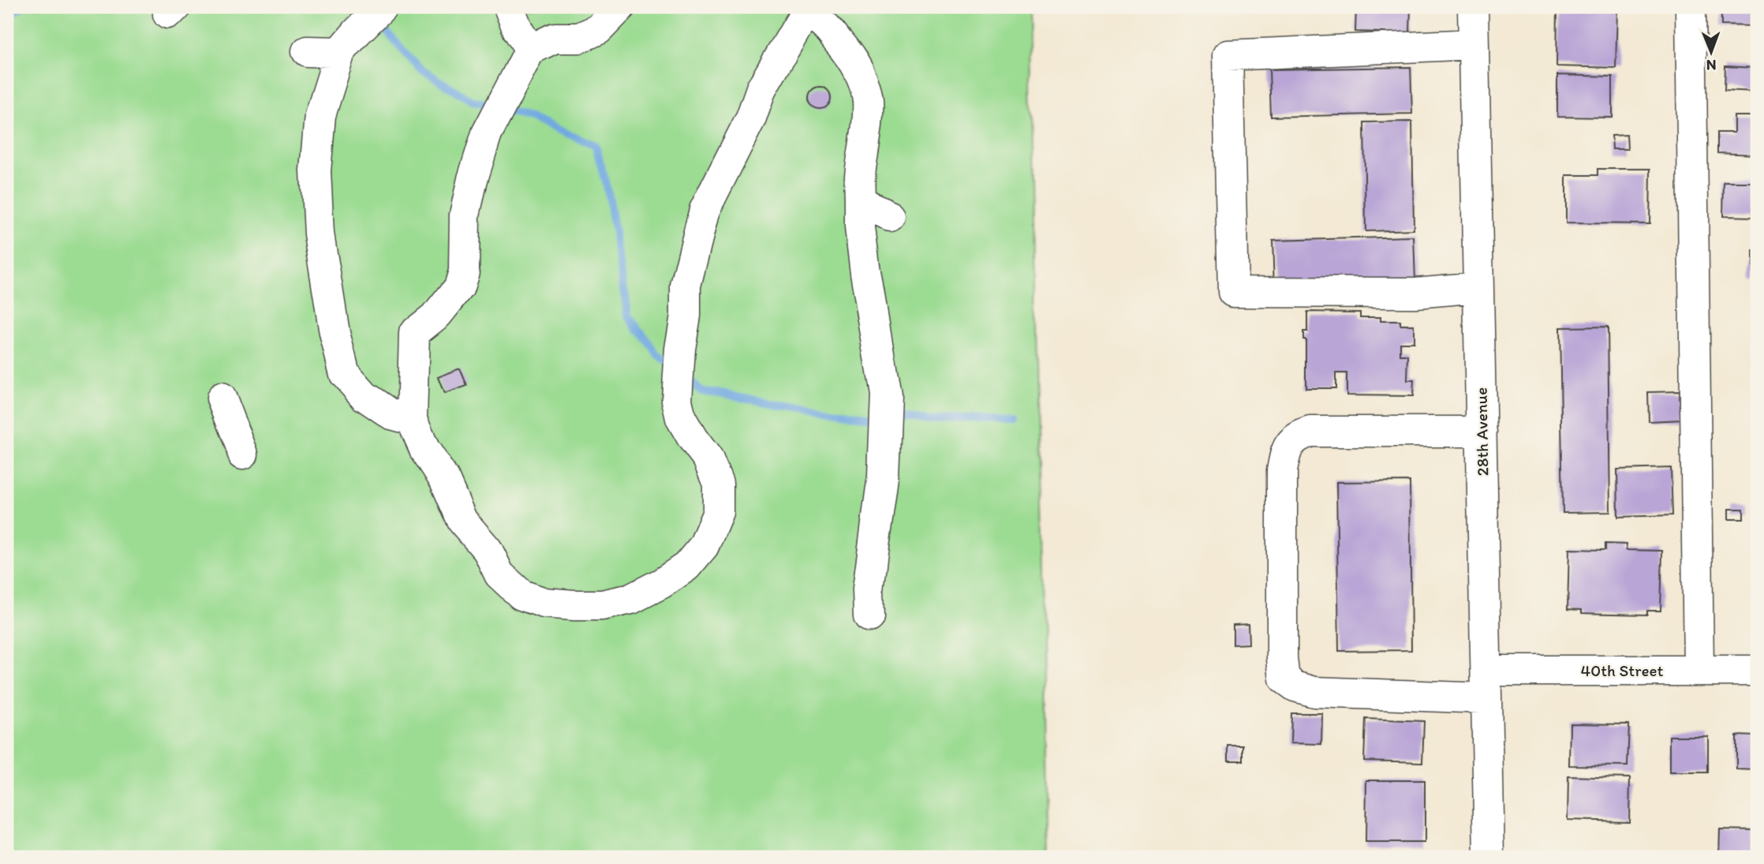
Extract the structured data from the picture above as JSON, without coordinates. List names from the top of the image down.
{
  "streets": {
    "street": ["28th Avenue", "40th Street"]
  },
  "crossings": [
    ["28th Avenue", "40th Street"]
  ],
  "north": "bottom"
}
